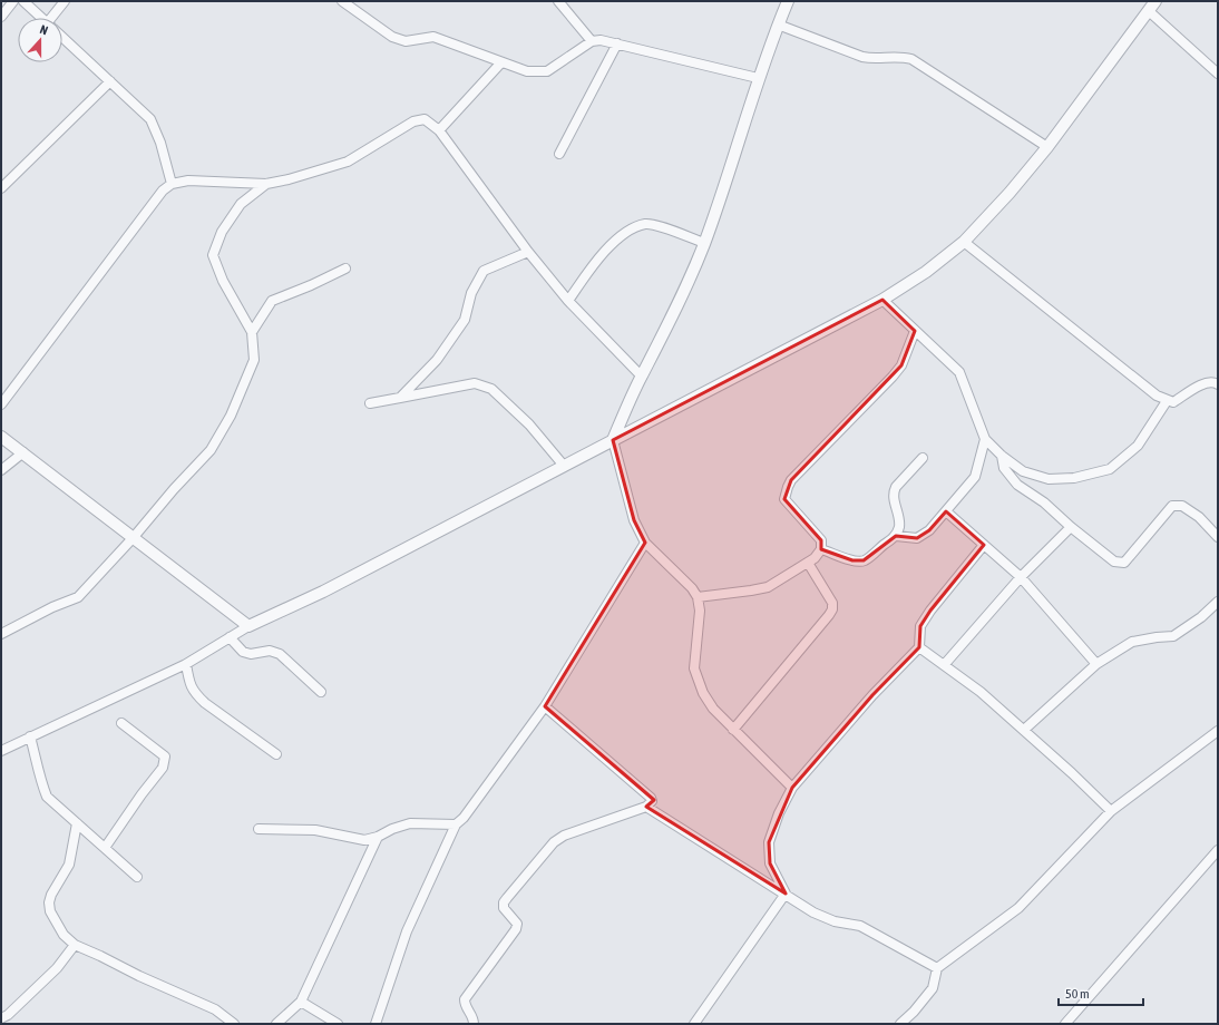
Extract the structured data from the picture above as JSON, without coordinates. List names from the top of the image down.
{
  "scale_bar": "50 m",
  "north": "top"
}
